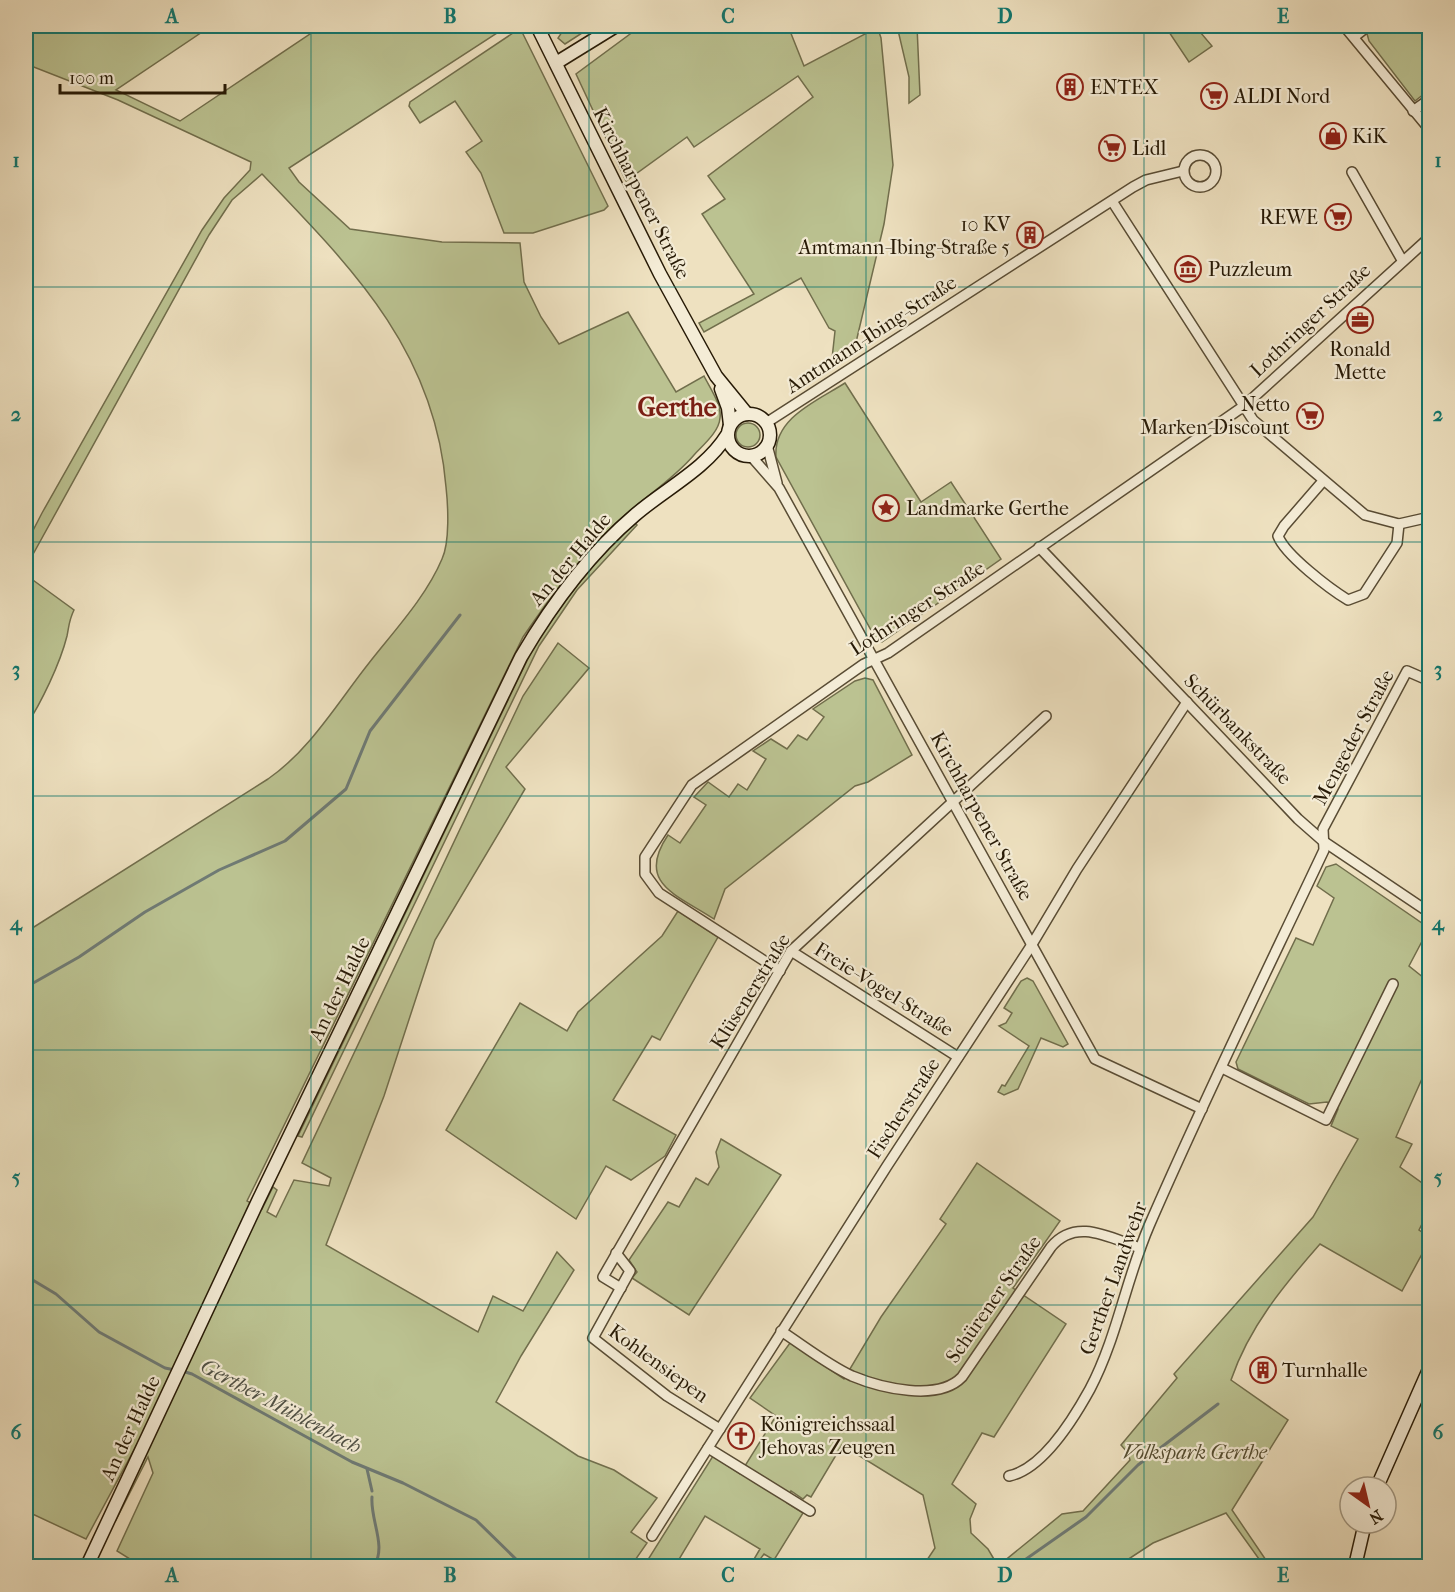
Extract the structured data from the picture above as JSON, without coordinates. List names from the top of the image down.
{
  "streets": {
    "street": [
      "Kirchharpener Straße",
      "Lothringer Straße",
      "Amtmann-Ibing-Straße",
      "An der Halde",
      "Schürbankstraße",
      "Mengeder Straße",
      "Freie-Vogel-Straße",
      "Klüsenerstraße",
      "Fischerstraße",
      "Gerther Landwehr",
      "Schürener Straße",
      "Kohlensiepen"
    ]
  },
  "crossings": [
    ["Kirchharpener Straße", "Lothringer Straße"],
    ["Kirchharpener Straße", "Amtmann-Ibing-Straße"],
    ["Kirchharpener Straße", "An der Halde"],
    ["Kirchharpener Straße", "Klüsenerstraße"],
    ["Kirchharpener Straße", "Fischerstraße"],
    ["Kirchharpener Straße", "Gerther Landwehr"],
    ["Lothringer Straße", "Amtmann-Ibing-Straße"],
    ["Lothringer Straße", "Schürbankstraße"],
    ["Lothringer Straße", "Klüsenerstraße"],
    ["Amtmann-Ibing-Straße", "An der Halde"],
    ["Schürbankstraße", "Mengeder Straße"],
    ["Schürbankstraße", "Fischerstraße"],
    ["Schürbankstraße", "Gerther Landwehr"],
    ["Mengeder Straße", "Gerther Landwehr"],
    ["Freie-Vogel-Straße", "Klüsenerstraße"],
    ["Freie-Vogel-Straße", "Fischerstraße"],
    ["Klüsenerstraße", "Kohlensiepen"],
    ["Fischerstraße", "Schürener Straße"],
    ["Fischerstraße", "Kohlensiepen"],
    ["Gerther Landwehr", "Schürener Straße"]
  ],
  "districts": ["Gerthe"],
  "water": ["Gerther Mühlenbach"],
  "parks": ["Volkspark Gerthe"],
  "places": {
    "building": ["ENTEX", "10 KV Amtmann-Ibing-Straße 5", "Turnhalle"],
    "supermarket": [
      "ALDI Nord",
      "Lidl",
      "REWE",
      "Netto Marken-Discount"
    ],
    "shop": ["KiK"],
    "museum": ["Puzzleum"],
    "office": ["Ronald Mette"],
    "place": ["Landmarke Gerthe"],
    "church": ["Königreichssaal Jehovas Zeugen"]
  },
  "scale_bar": "100 m",
  "north": "bottom right",
  "grid": {
    "columns": [
      "A",
      "B",
      "C",
      "D",
      "E"
    ],
    "rows": [
      "1",
      "2",
      "3",
      "4",
      "5",
      "6"
    ]
  }
}
